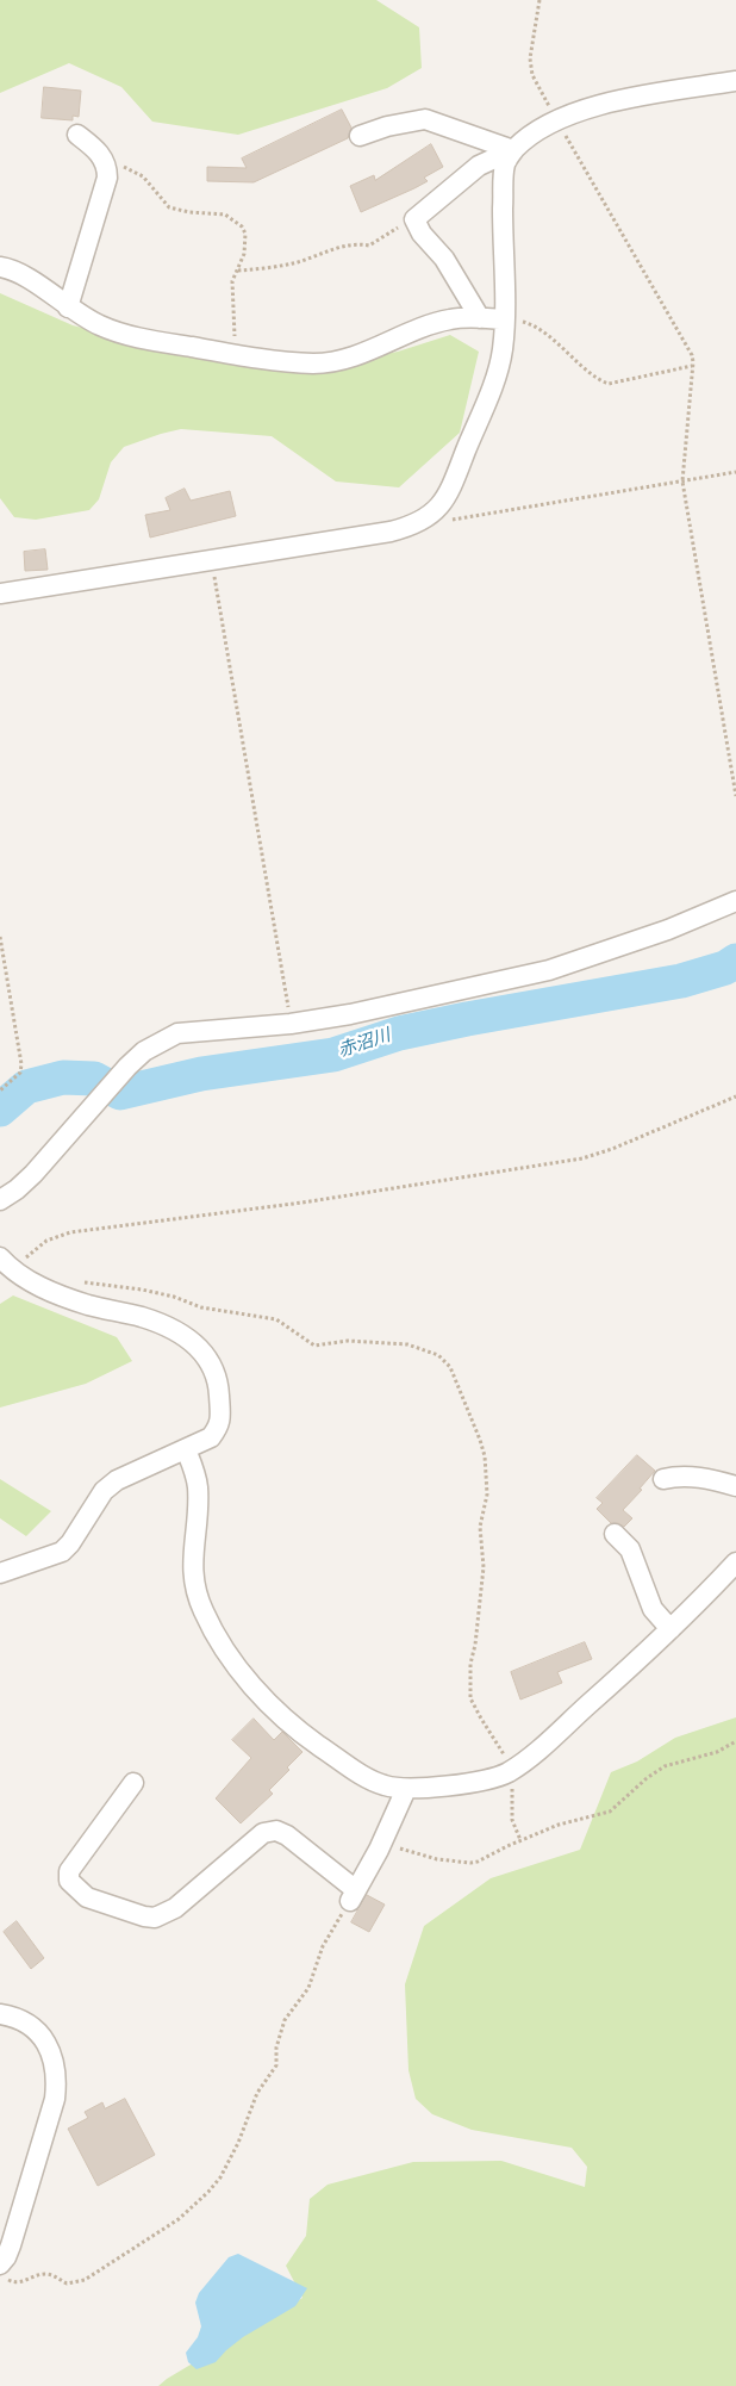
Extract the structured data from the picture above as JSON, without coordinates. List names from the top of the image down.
{
  "water": ["赤沼川"]
}
